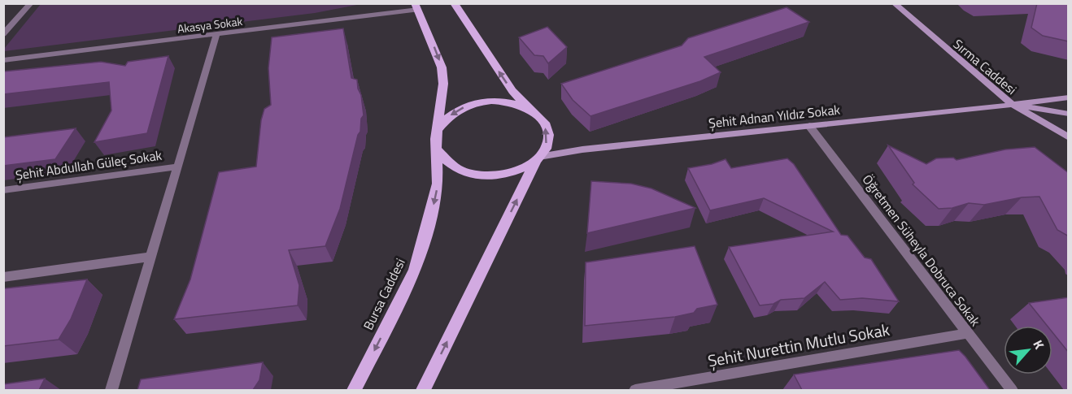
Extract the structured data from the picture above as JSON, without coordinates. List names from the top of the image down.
{
  "streets": {
    "main road": ["Bursa Caddesi"],
    "street": [
      "Akasya Sokak",
      "Sırma Caddesi",
      "Şehit Adnan Yıldız Sokak",
      "Şehit Abdullah Güleç Sokak",
      "Öğretmen Süheyla Dobruca Sokak",
      "Şehit Nurettin Mutlu Sokak"
    ]
  },
  "crossings": [
    ["Akasya Sokak", "Şehit Abdullah Güleç Sokak"],
    ["Akasya Sokak", "Bursa Caddesi"],
    ["Sırma Caddesi", "Şehit Adnan Yıldız Sokak"],
    ["Şehit Adnan Yıldız Sokak", "Öğretmen Süheyla Dobruca Sokak"],
    ["Şehit Adnan Yıldız Sokak", "Bursa Caddesi"],
    ["Öğretmen Süheyla Dobruca Sokak", "Şehit Nurettin Mutlu Sokak"]
  ],
  "north": "top right"
}
